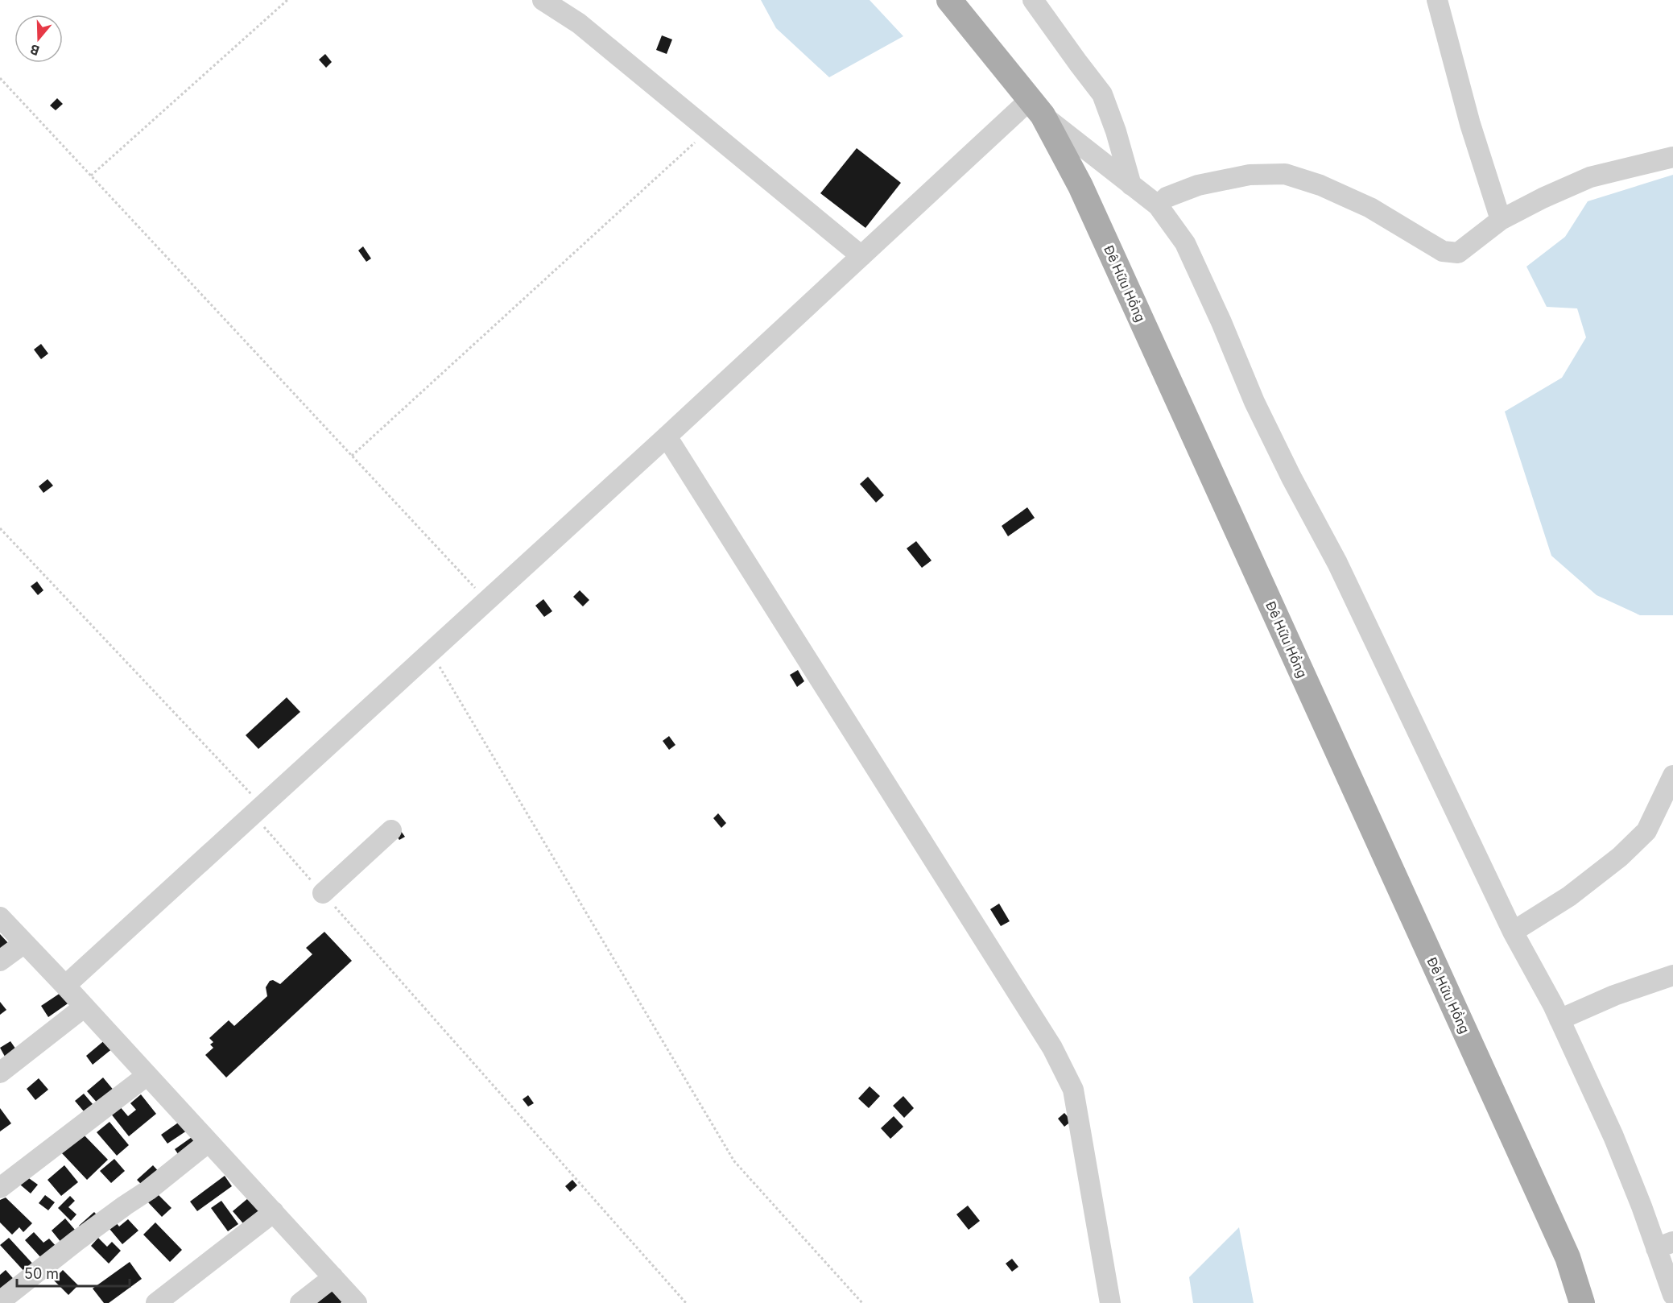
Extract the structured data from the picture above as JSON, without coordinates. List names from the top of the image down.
{
  "streets": {
    "main road": ["Đê Hữu Hồng"]
  },
  "scale_bar": "50 m",
  "north": "bottom"
}
